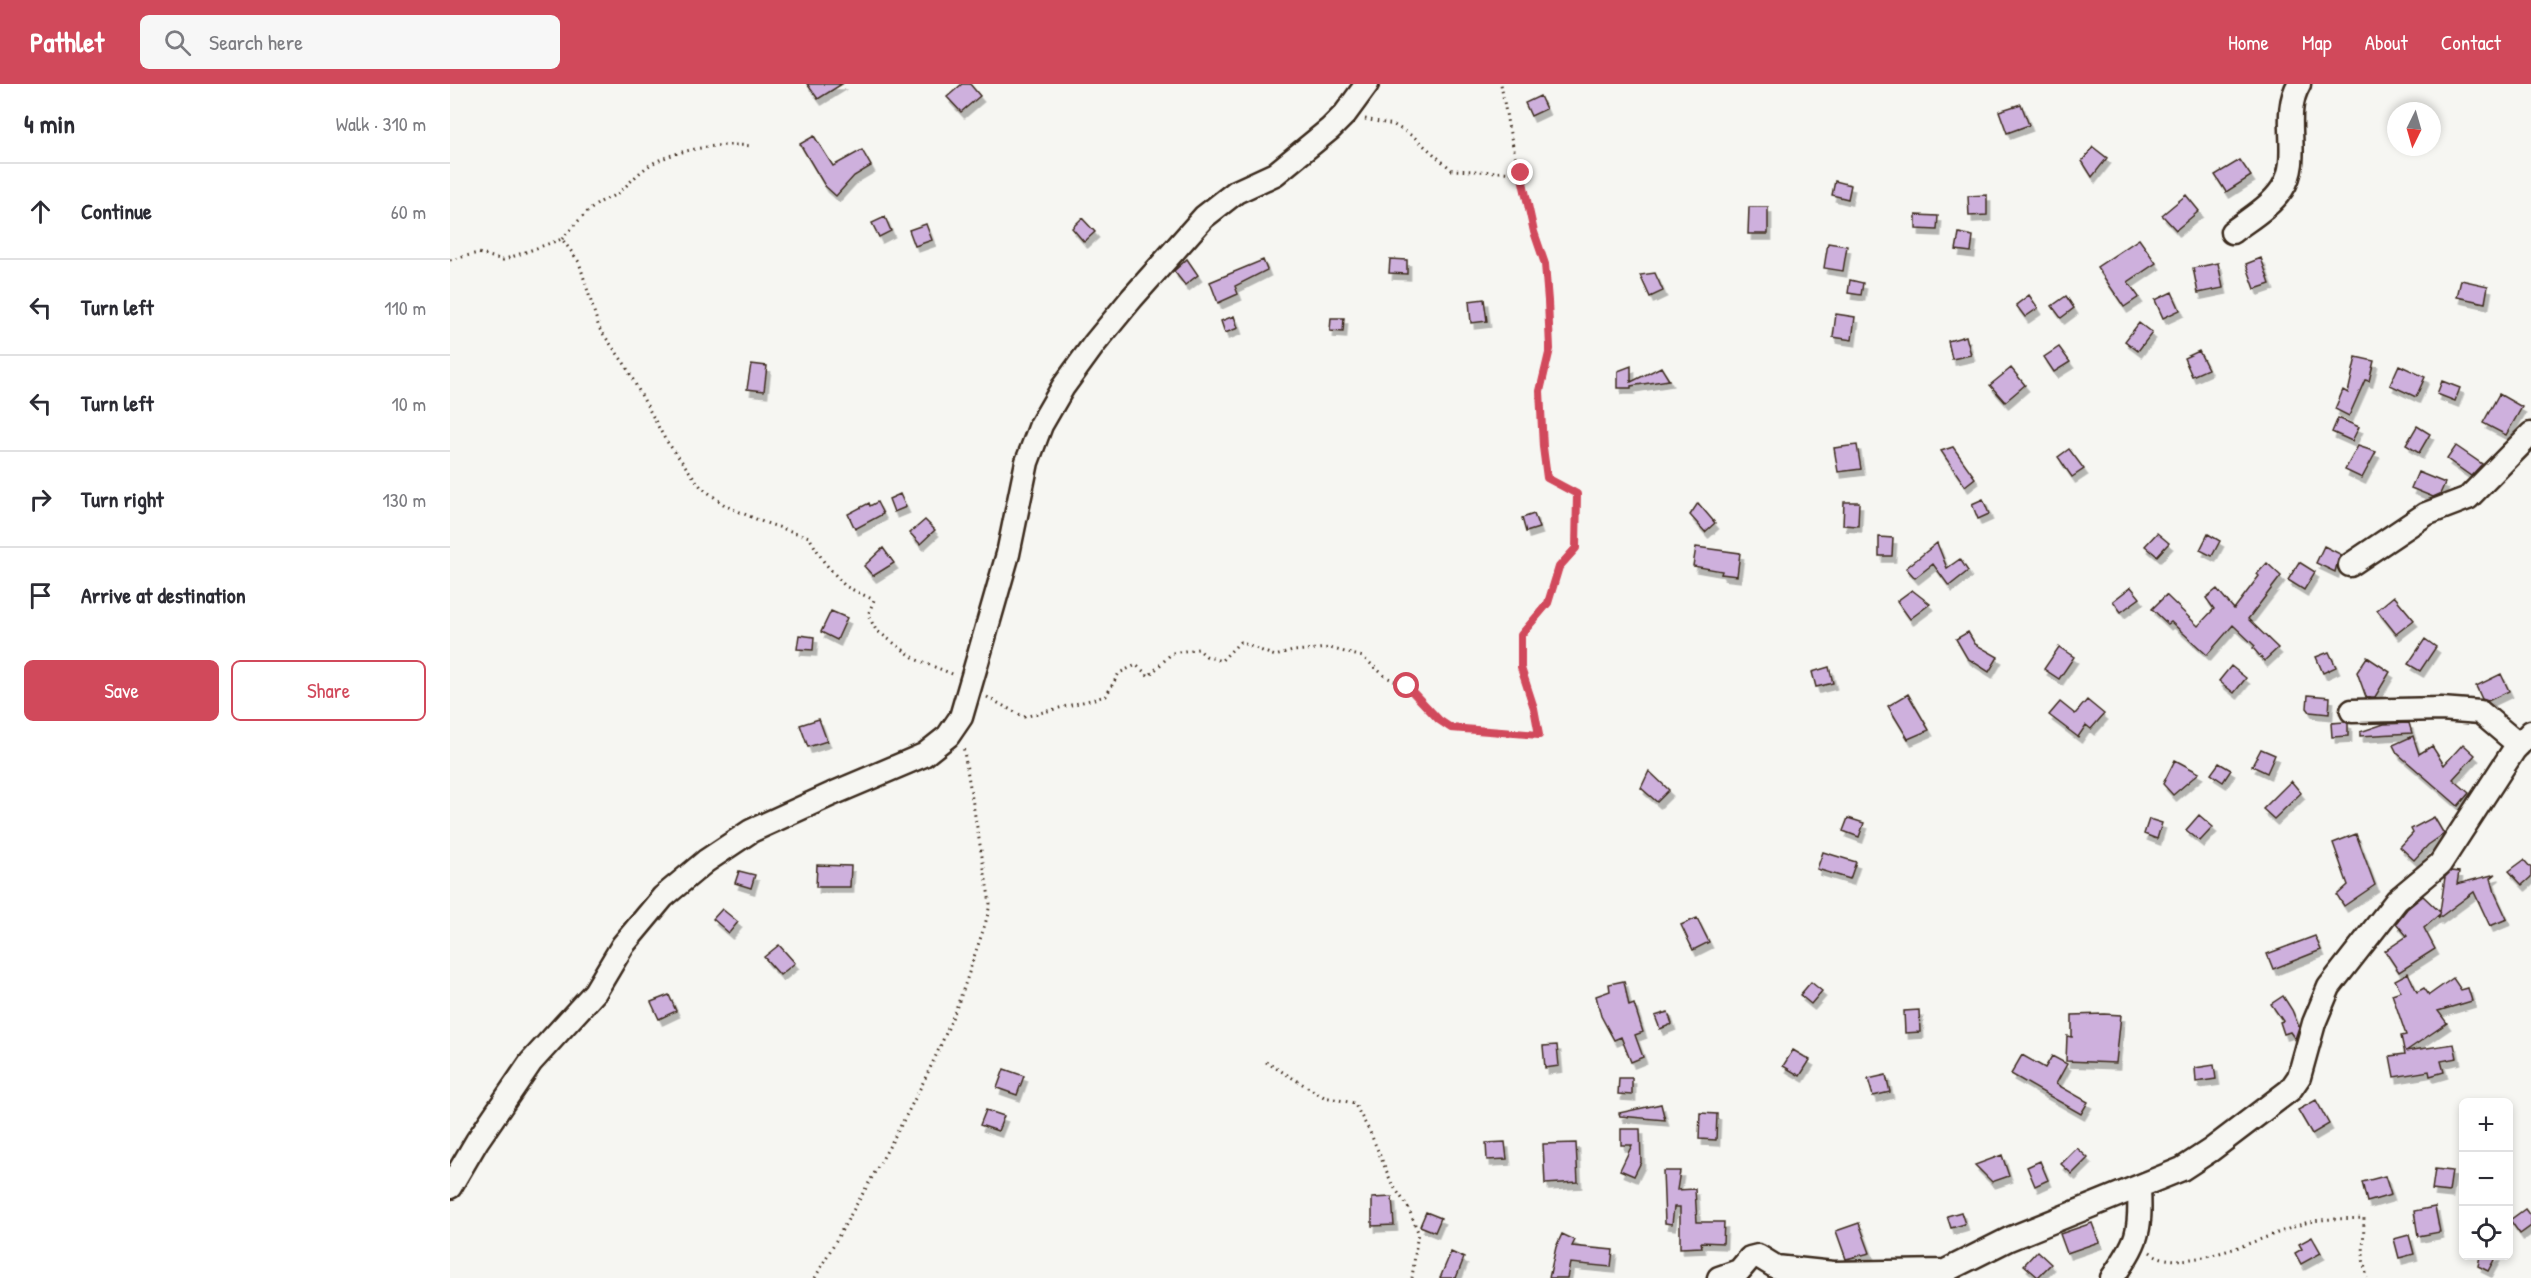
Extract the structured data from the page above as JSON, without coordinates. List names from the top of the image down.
{
  "north": "bottom",
  "page": {
    "header": "Pathlet",
    "search": "Search here",
    "nav": [
      "Home",
      "Map",
      "About",
      "Contact"
    ],
    "heading": ["4 min", "Walk · 310 m"],
    "list": [
      ["Continue", "60 m"],
      ["Turn left", "110 m"],
      ["Turn left", "10 m"],
      ["Turn right", "130 m"],
      "Arrive at destination"
    ],
    "buttons": ["Save", "Share"],
    "map_buttons": ["+", "−"]
  }
}
